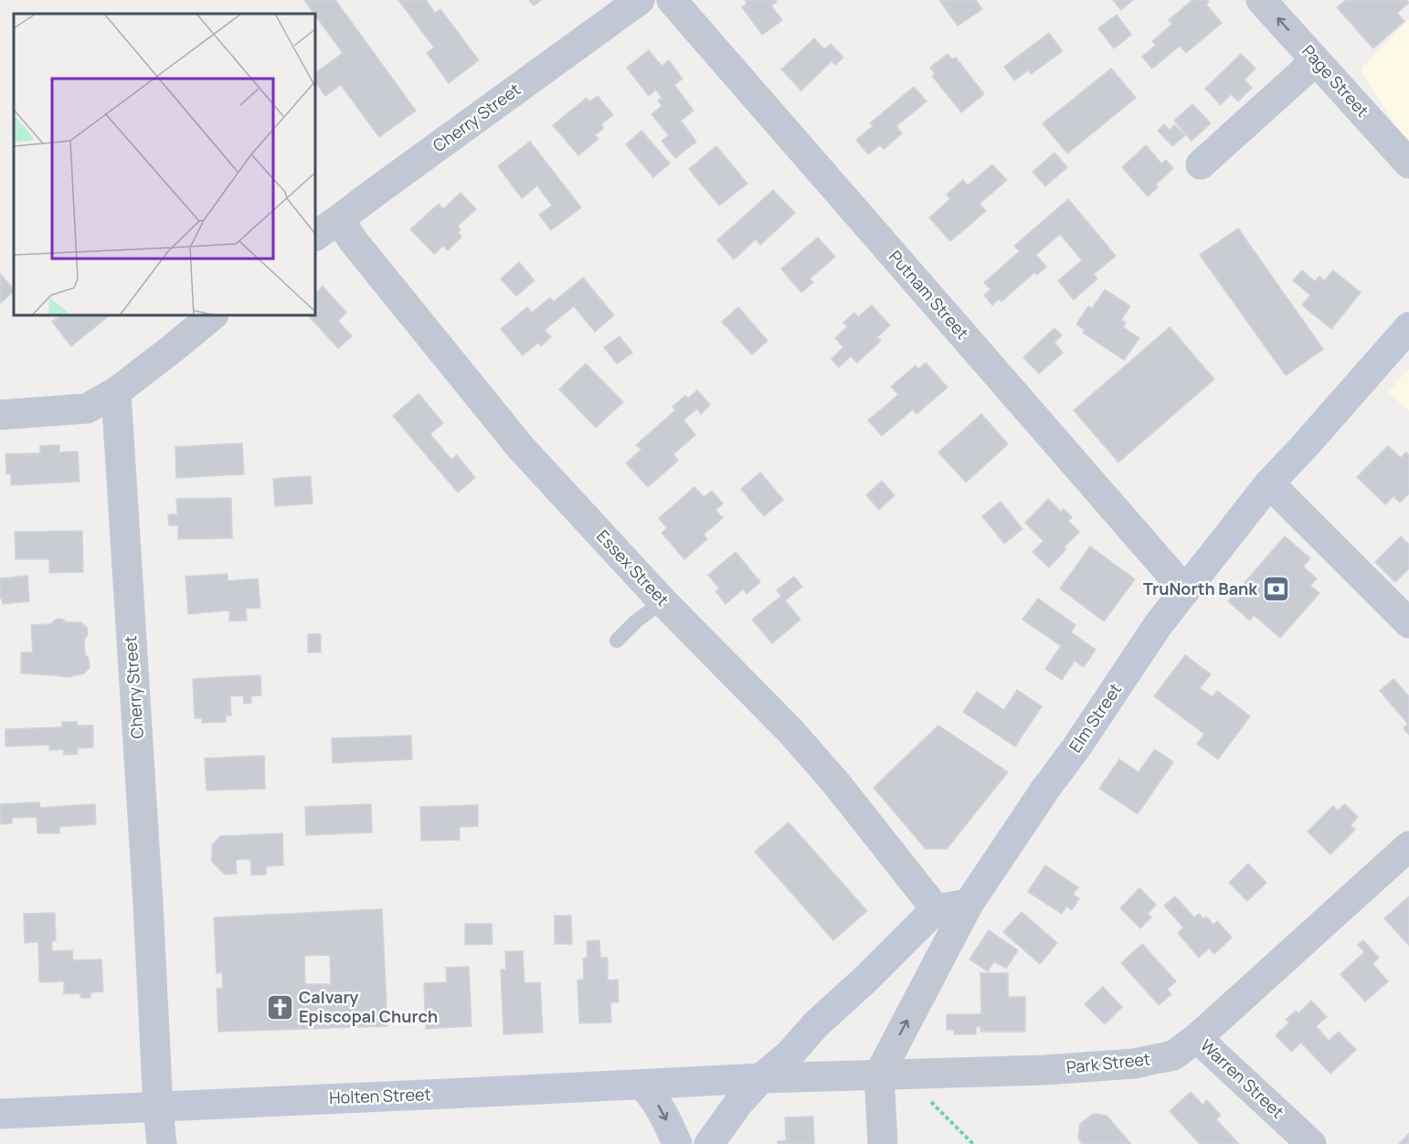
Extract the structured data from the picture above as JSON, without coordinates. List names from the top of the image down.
{
  "streets": {
    "main road": ["Elm Street", "Holten Street"],
    "street": [
      "Page Street",
      "Cherry Street",
      "Putnam Street",
      "Essex Street",
      "Park Street",
      "Warren Street"
    ]
  },
  "crossings": [
    ["Cherry Street", "Essex Street"],
    ["Cherry Street", "Holten Street"],
    ["Putnam Street", "Elm Street"],
    ["Park Street", "Warren Street"],
    ["Park Street", "Holten Street"]
  ],
  "one_way": ["Page Street"],
  "places": {
    "bank": ["TruNorth Bank"],
    "church": ["Calvary Episcopal Church"]
  }
}
